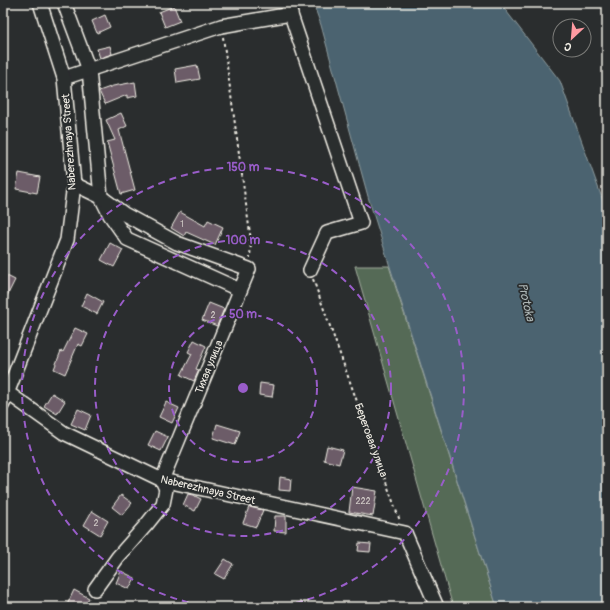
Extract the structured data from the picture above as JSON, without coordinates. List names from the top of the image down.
{
  "streets": {
    "street": ["Naberezhnaya Street", "Тихая улица"],
    "path": ["Береговая улица"]
  },
  "crossings": [
    ["Naberezhnaya Street", "Тихая улица"],
    ["Naberezhnaya Street", "Береговая улица"]
  ],
  "water": ["Protoka"],
  "house_numbers": [
    "1",
    "2",
    "222",
    "2"
  ],
  "north": "bottom left",
  "rings": ["150 m", "100 m", "50 m"]
}
